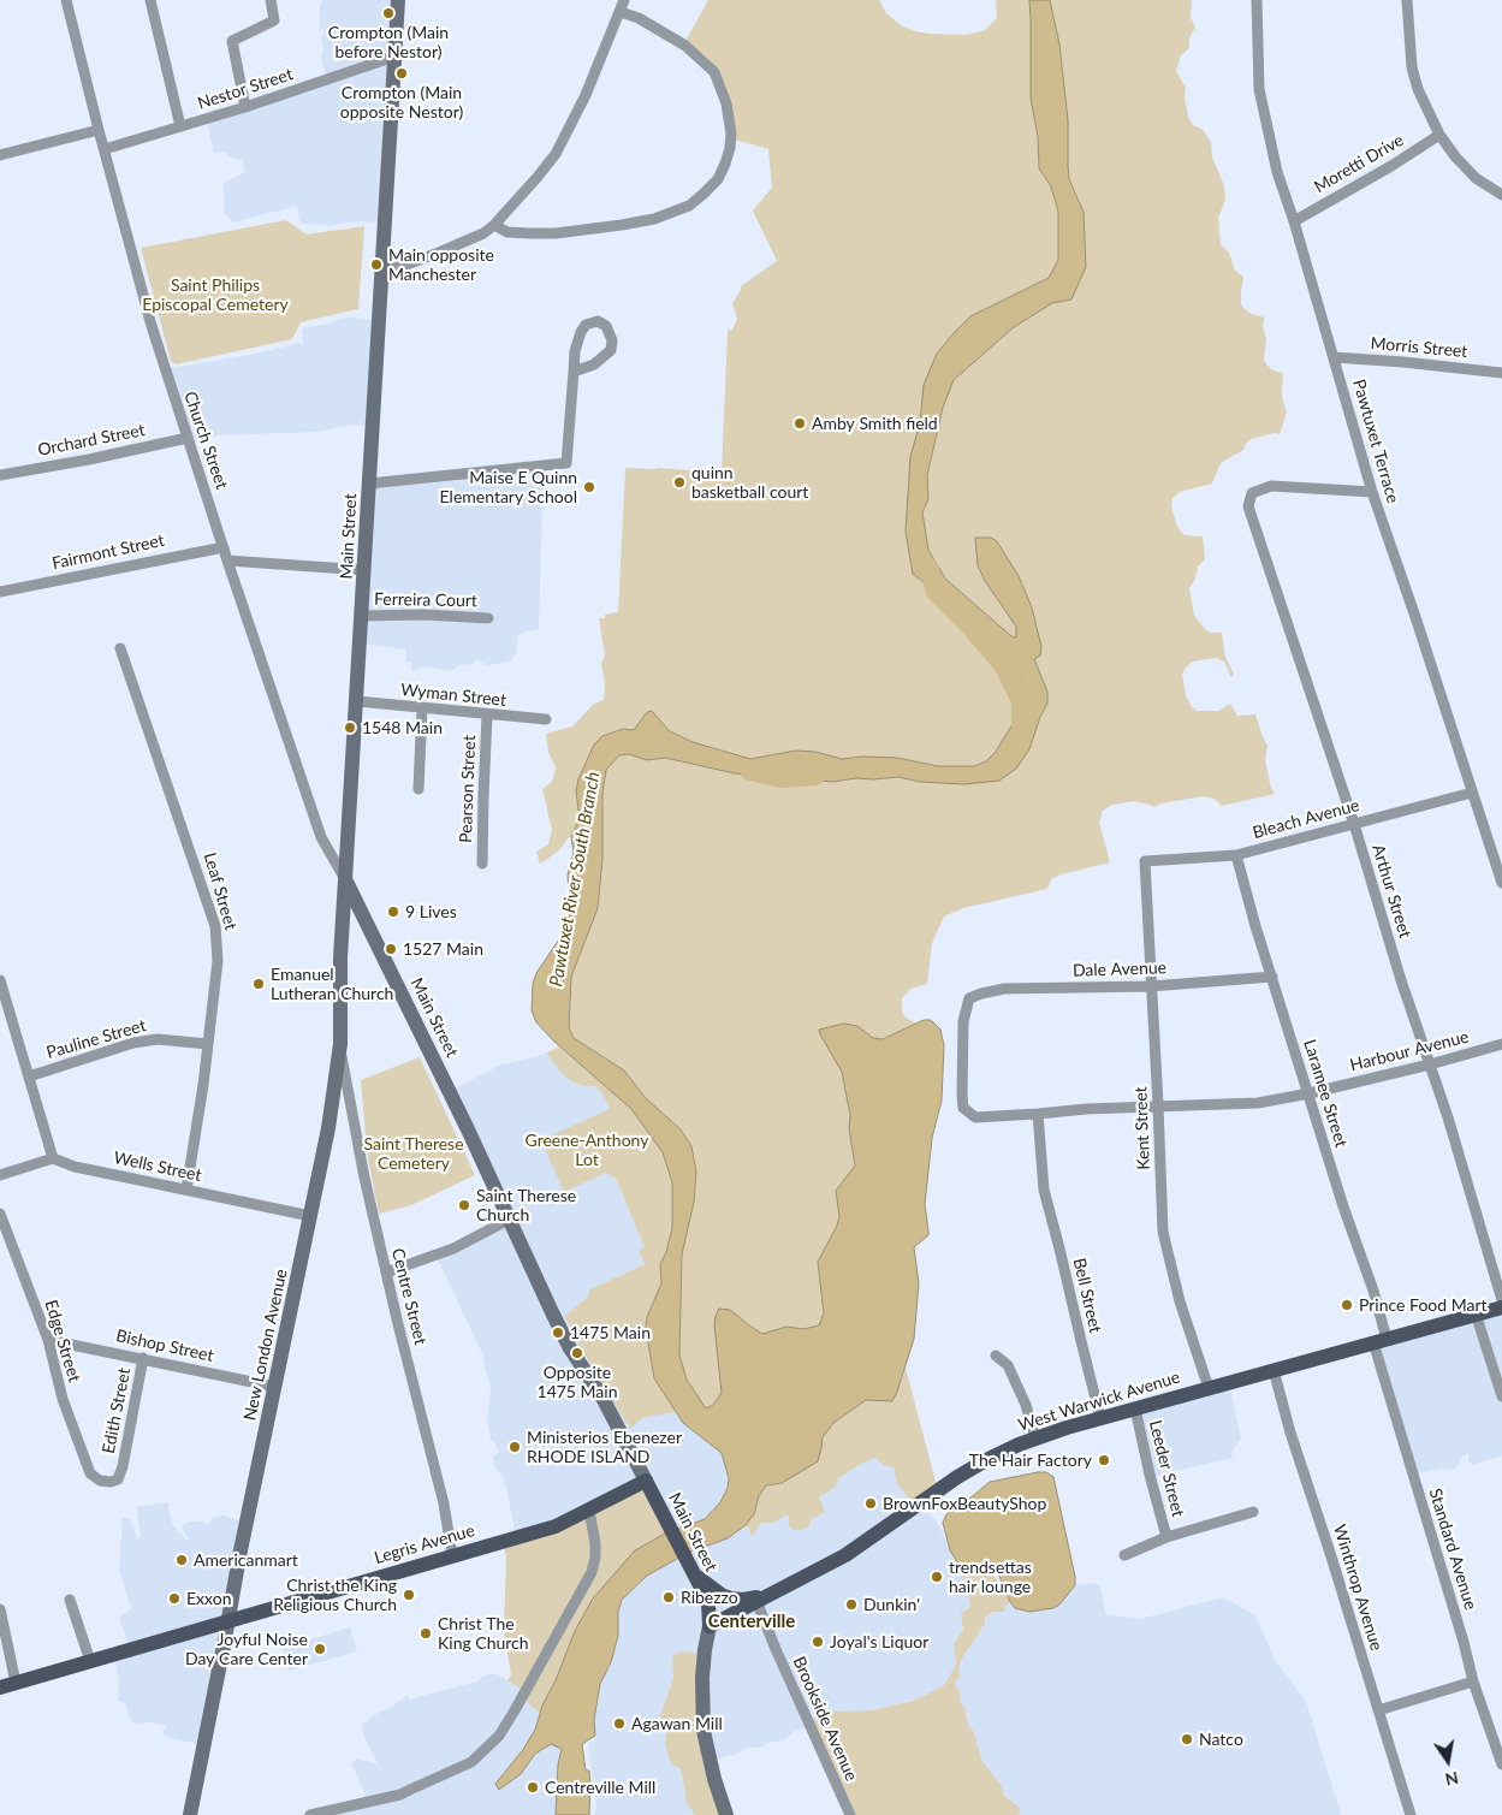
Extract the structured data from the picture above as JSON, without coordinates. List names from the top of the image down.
{
  "streets": {
    "main road": [
      "Main Street",
      "New London Avenue",
      "West Warwick Avenue",
      "Legris Avenue"
    ],
    "street": [
      "Nestor Street",
      "Moretti Drive",
      "Morris Street",
      "Orchard Street",
      "Church Street",
      "Pawtuxet Terrace",
      "Fairmont Street",
      "Ferreira Court",
      "Wyman Street",
      "Pearson Street",
      "Bleach Avenue",
      "Leaf Street",
      "Arthur Street",
      "Dale Avenue",
      "Pauline Street",
      "Harbour Avenue",
      "Laramee Street",
      "Kent Street",
      "Wells Street",
      "Bell Street",
      "Centre Street",
      "Edge Street",
      "Bishop Street",
      "Edith Street",
      "Leeder Street",
      "Standard Avenue",
      "Winthrop Avenue",
      "Brookside Avenue"
    ]
  },
  "crossings": [
    ["Nestor Street", "Church Street"],
    ["Nestor Street", "Main Street"],
    ["Moretti Drive", "Pawtuxet Terrace"],
    ["Morris Street", "Pawtuxet Terrace"],
    ["Orchard Street", "Church Street"],
    ["Church Street", "Main Street"],
    ["Church Street", "Fairmont Street"],
    ["Church Street", "New London Avenue"],
    ["Pawtuxet Terrace", "Bleach Avenue"],
    ["Pawtuxet Terrace", "Arthur Street"],
    ["Main Street", "Ferreira Court"],
    ["Main Street", "Wyman Street"],
    ["Main Street", "New London Avenue"],
    ["Main Street", "West Warwick Avenue"],
    ["Main Street", "Legris Avenue"],
    ["Wyman Street", "Pearson Street"],
    ["Bleach Avenue", "Arthur Street"],
    ["Bleach Avenue", "Laramee Street"],
    ["Bleach Avenue", "Kent Street"],
    ["Leaf Street", "Pauline Street"],
    ["Leaf Street", "Wells Street"],
    ["Arthur Street", "Harbour Avenue"],
    ["Dale Avenue", "Harbour Avenue"],
    ["Dale Avenue", "Laramee Street"],
    ["Dale Avenue", "Kent Street"],
    ["Harbour Avenue", "Laramee Street"],
    ["Harbour Avenue", "Kent Street"],
    ["Harbour Avenue", "Bell Street"],
    ["Laramee Street", "West Warwick Avenue"],
    ["Laramee Street", "Standard Avenue"],
    ["Kent Street", "West Warwick Avenue"],
    ["Wells Street", "New London Avenue"],
    ["Bell Street", "West Warwick Avenue"],
    ["Centre Street", "New London Avenue"],
    ["Centre Street", "Legris Avenue"],
    ["Edge Street", "Bishop Street"],
    ["Edge Street", "Edith Street"],
    ["New London Avenue", "Bishop Street"],
    ["New London Avenue", "Legris Avenue"],
    ["Bishop Street", "Edith Street"],
    ["West Warwick Avenue", "Leeder Street"],
    ["West Warwick Avenue", "Standard Avenue"],
    ["West Warwick Avenue", "Winthrop Avenue"],
    ["West Warwick Avenue", "Brookside Avenue"]
  ],
  "districts": ["Centerville"],
  "water": ["Pawtuxet River South Branch"],
  "parks": ["Saint Philips Episcopal Cemetery", "Greene-Anthony Lot", "Saint Therese Cemetery"],
  "places": [
    "Crompton (Main before Nestor)",
    "Crompton (Main opposite Nestor)",
    "Main opposite Manchester",
    "Amby Smith field",
    "quinn basketball court",
    "Maise E Quinn Elementary School",
    "1548 Main",
    "9 Lives",
    "1527 Main",
    "Emanuel Lutheran Church",
    "Saint Therese Church",
    "Prince Food Mart",
    "1475 Main",
    "Opposite 1475 Main",
    "Ministerios Ebenezer RHODE ISLAND",
    "The Hair Factory",
    "BrownFoxBeautyShop",
    "Americanmart",
    "trendsettas hair lounge",
    "Christ the King Religious Church",
    "Ribezzo",
    "Exxon",
    "Dunkin'",
    "Christ The King Church",
    "Joyal's Liquor",
    "Joyful Noise Day Care Center",
    "Agawan Mill",
    "Natco",
    "Centreville Mill"
  ],
  "north": "bottom"
}
